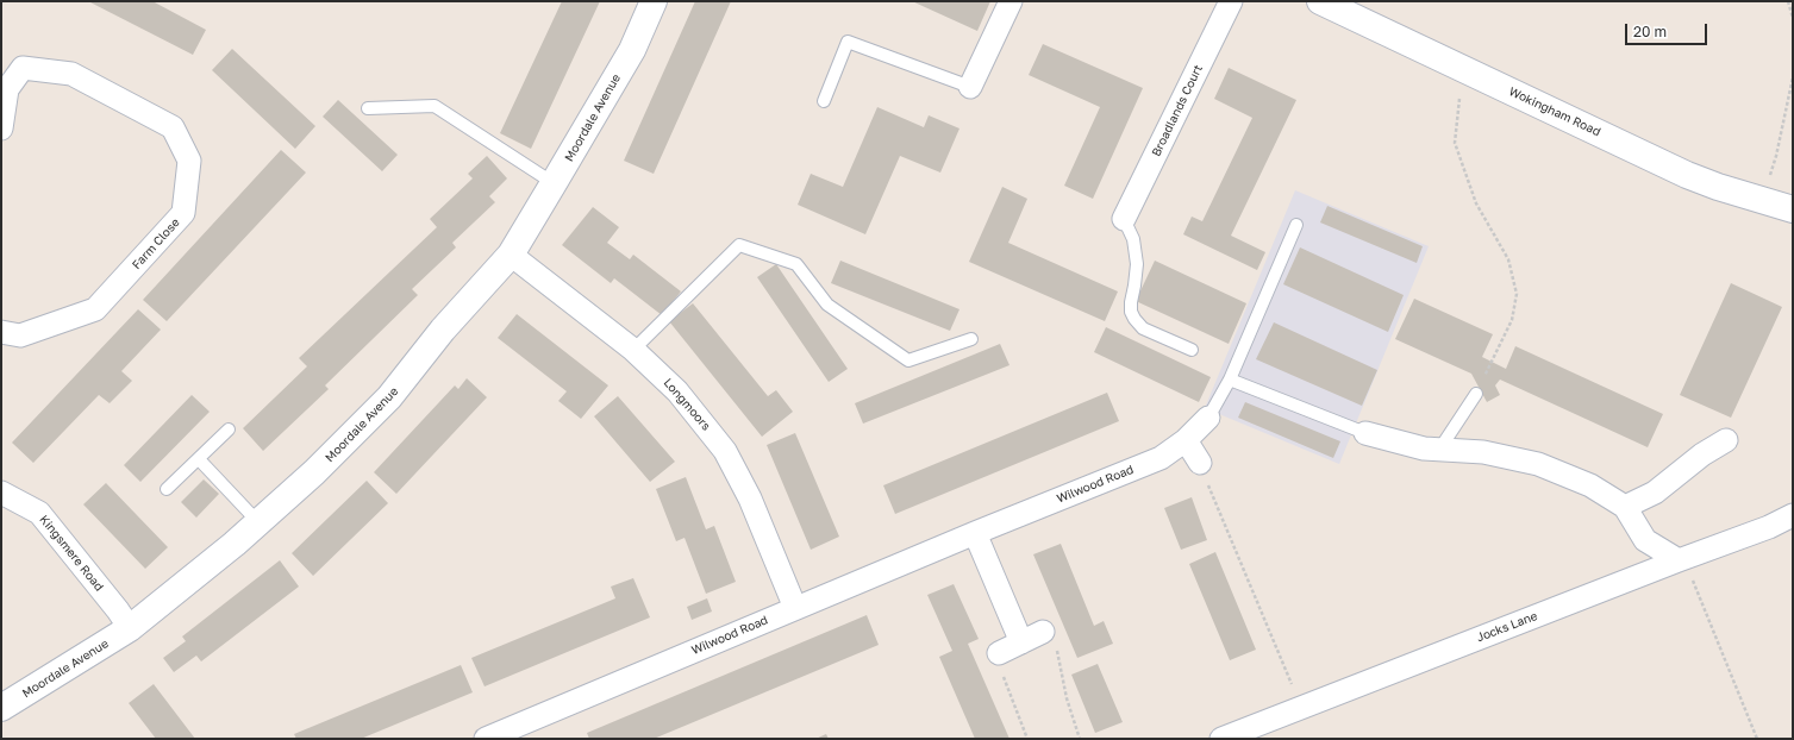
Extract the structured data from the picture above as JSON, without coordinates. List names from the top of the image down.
{
  "streets": {
    "street": [
      "Broadlands Court",
      "Wokingham Road",
      "Moordale Avenue",
      "Farm Close",
      "Longmoors",
      "Wilwood Road",
      "Kingsmere Road",
      "Jocks Lane"
    ]
  },
  "crossings": [
    ["Moordale Avenue", "Longmoors"],
    ["Moordale Avenue", "Kingsmere Road"],
    ["Longmoors", "Wilwood Road"]
  ],
  "scale_bar": "20 m"
}
